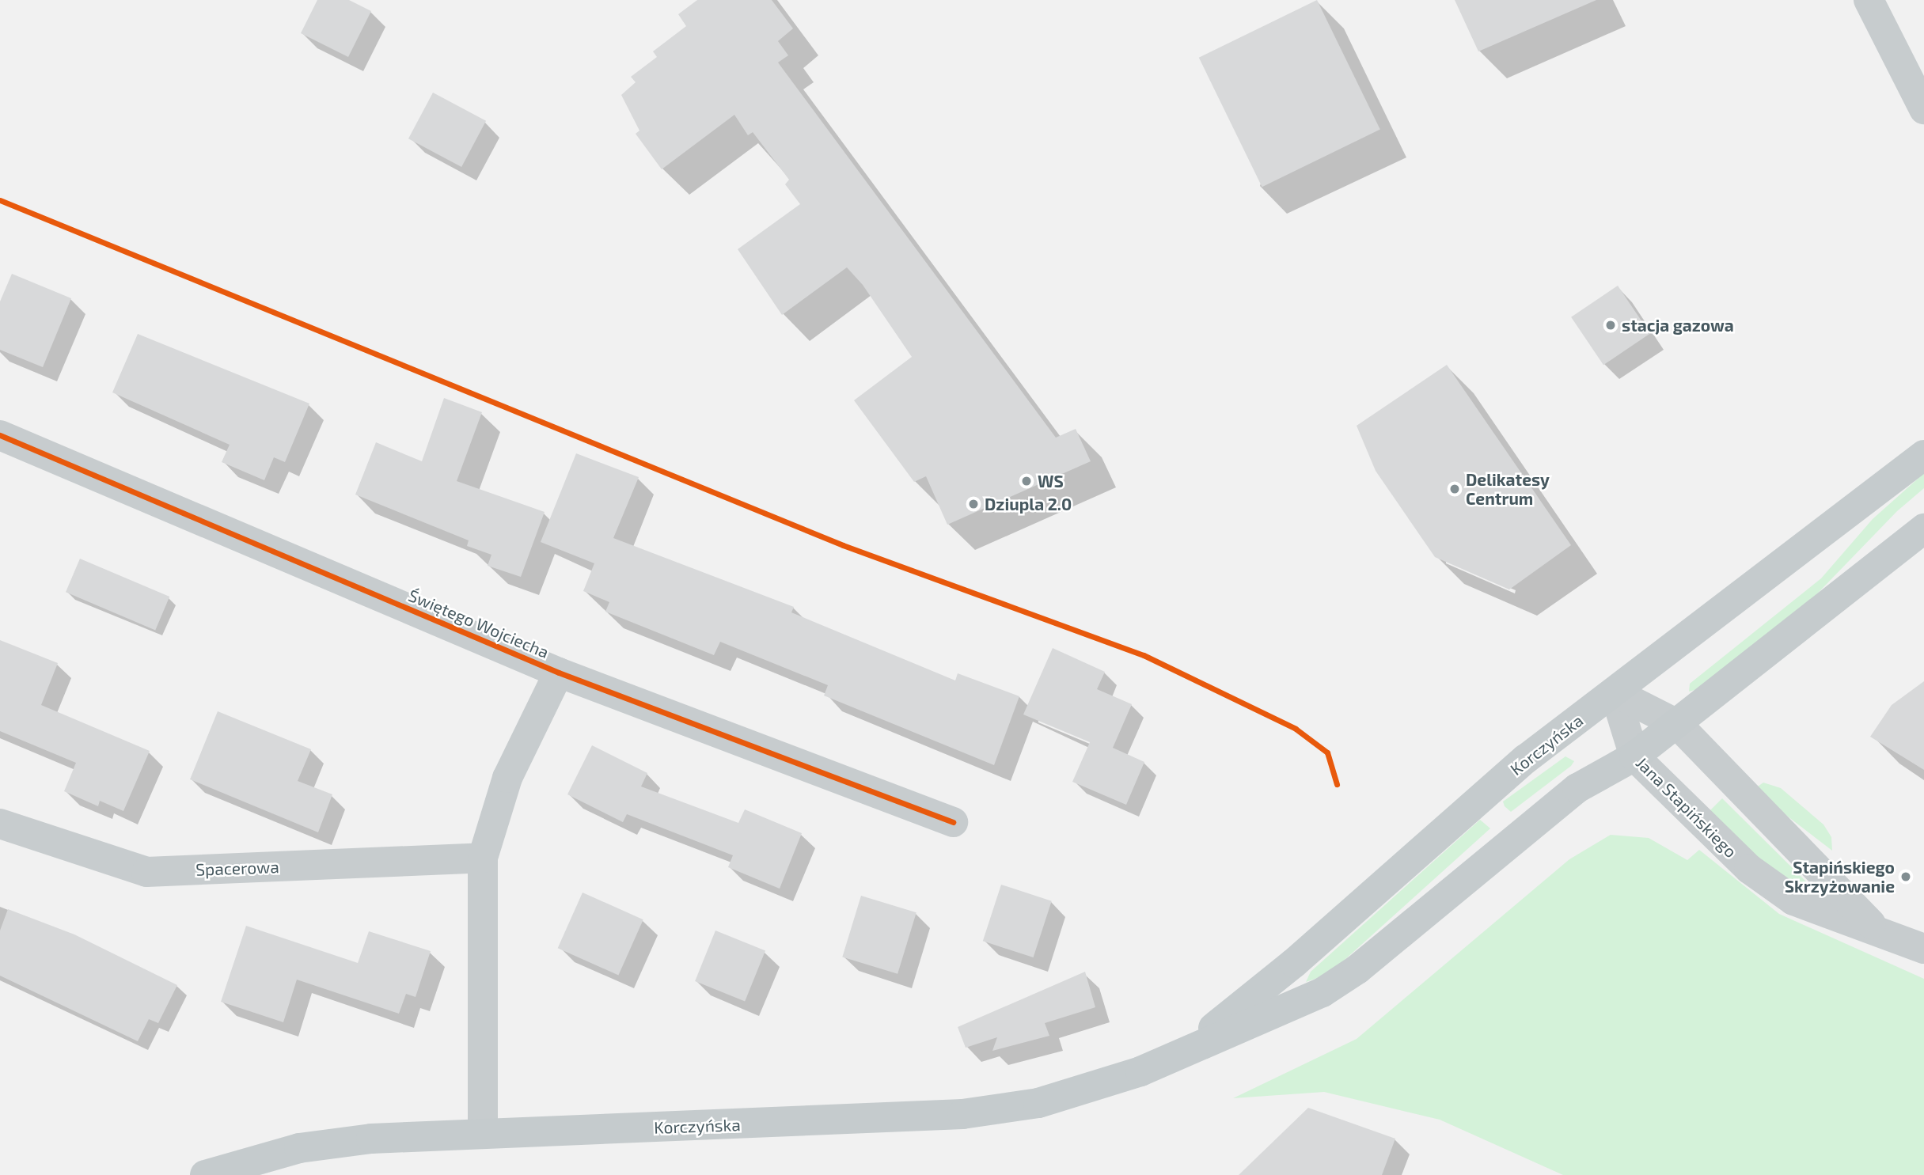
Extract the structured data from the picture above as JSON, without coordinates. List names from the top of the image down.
{
  "streets": {
    "main road": ["Korczyńska"],
    "street": ["Świętego Wojciecha", "Jana Stapińskiego", "Spacerowa"]
  },
  "crossings": [
    ["Korczyńska", "Jana Stapińskiego"]
  ],
  "places": [
    "stacja gazowa",
    "WS",
    "Delikatesy Centrum",
    "Dziupla 2.0",
    "Stapińskiego Skrzyżowanie"
  ]
}
